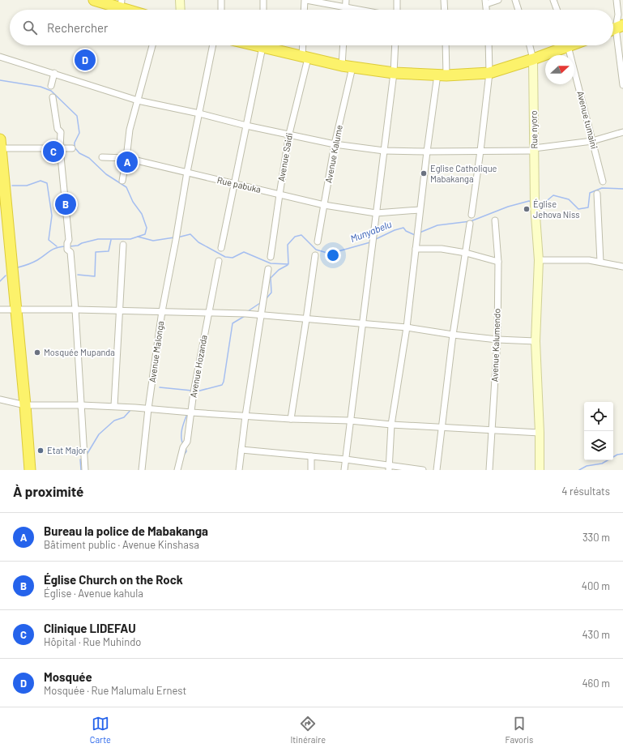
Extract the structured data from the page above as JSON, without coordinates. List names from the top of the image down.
{
  "streets": {
    "street": [
      "Avenue tumaini",
      "Rue nyoro",
      "Avenue Kalume",
      "Avenue Saidi",
      "Rue pabuka",
      "Avenue Kalumendo",
      "Avenue Malonga",
      "Avenue Hozanda"
    ]
  },
  "crossings": [
    ["Avenue Kalume", "Rue pabuka"],
    ["Avenue Saidi", "Rue pabuka"],
    ["Rue pabuka", "Avenue Malonga"]
  ],
  "water": ["Munyabelu"],
  "places": [
    "Eglise Catholique Mabakanga",
    "Église Jehova Niss",
    "Mosquée Mupanda",
    "Etat Major"
  ],
  "north": "right",
  "page": {
    "search": "Rechercher",
    "pins": [
      "D",
      "C",
      "A",
      "B"
    ],
    "heading": ["À proximité", "4 résultats"],
    "list": [
      {
        "mark": "A",
        "name": "Bureau la police de Mabakanga",
        "note": "Bâtiment public · Avenue Kinshasa",
        "value": "330 m"
      },
      {
        "mark": "B",
        "name": "Église Church on the Rock",
        "note": "Église · Avenue kahula",
        "value": "400 m"
      },
      {
        "mark": "C",
        "name": "Clinique LIDEFAU",
        "note": "Hôpital · Rue Muhindo",
        "value": "430 m"
      },
      {
        "mark": "D",
        "name": "Mosquée",
        "note": "Mosquée · Rue Malumalu Ernest",
        "value": "460 m"
      }
    ],
    "nav": ["Carte", "Itinéraire", "Favoris"]
  }
}
